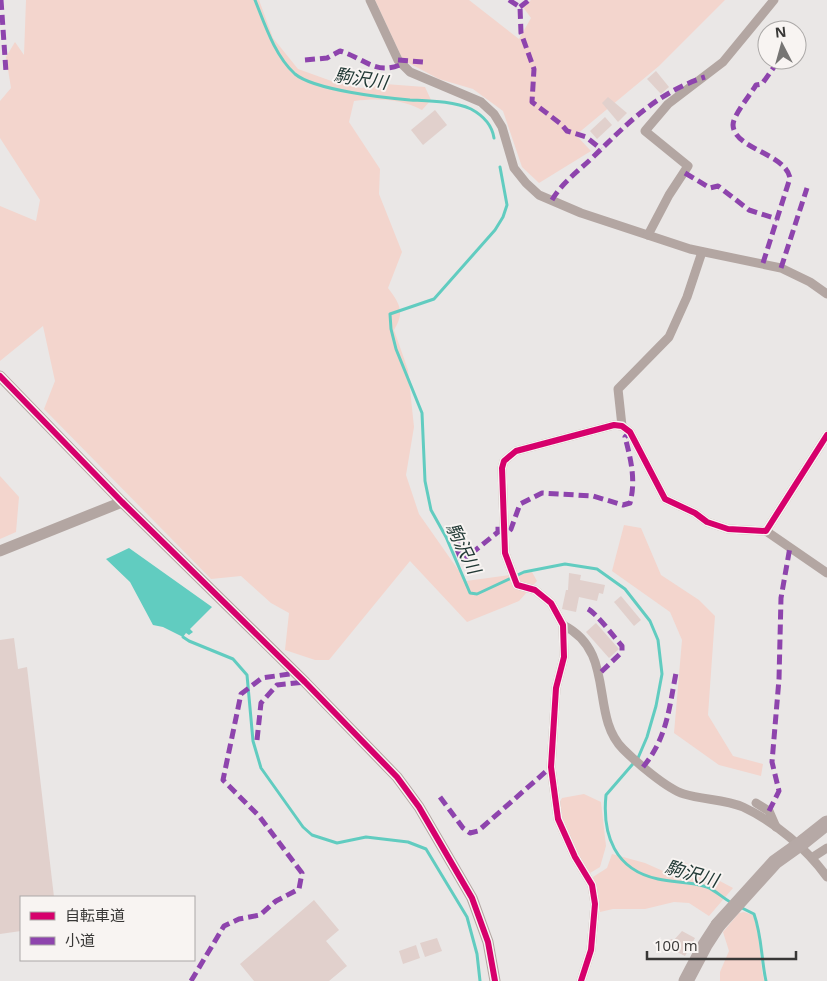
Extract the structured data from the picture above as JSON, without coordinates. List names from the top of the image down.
{
  "water": ["駒沢川"],
  "legend": ["自転車道", "小道"],
  "scale_bar": "100 m",
  "north": "top"
}
